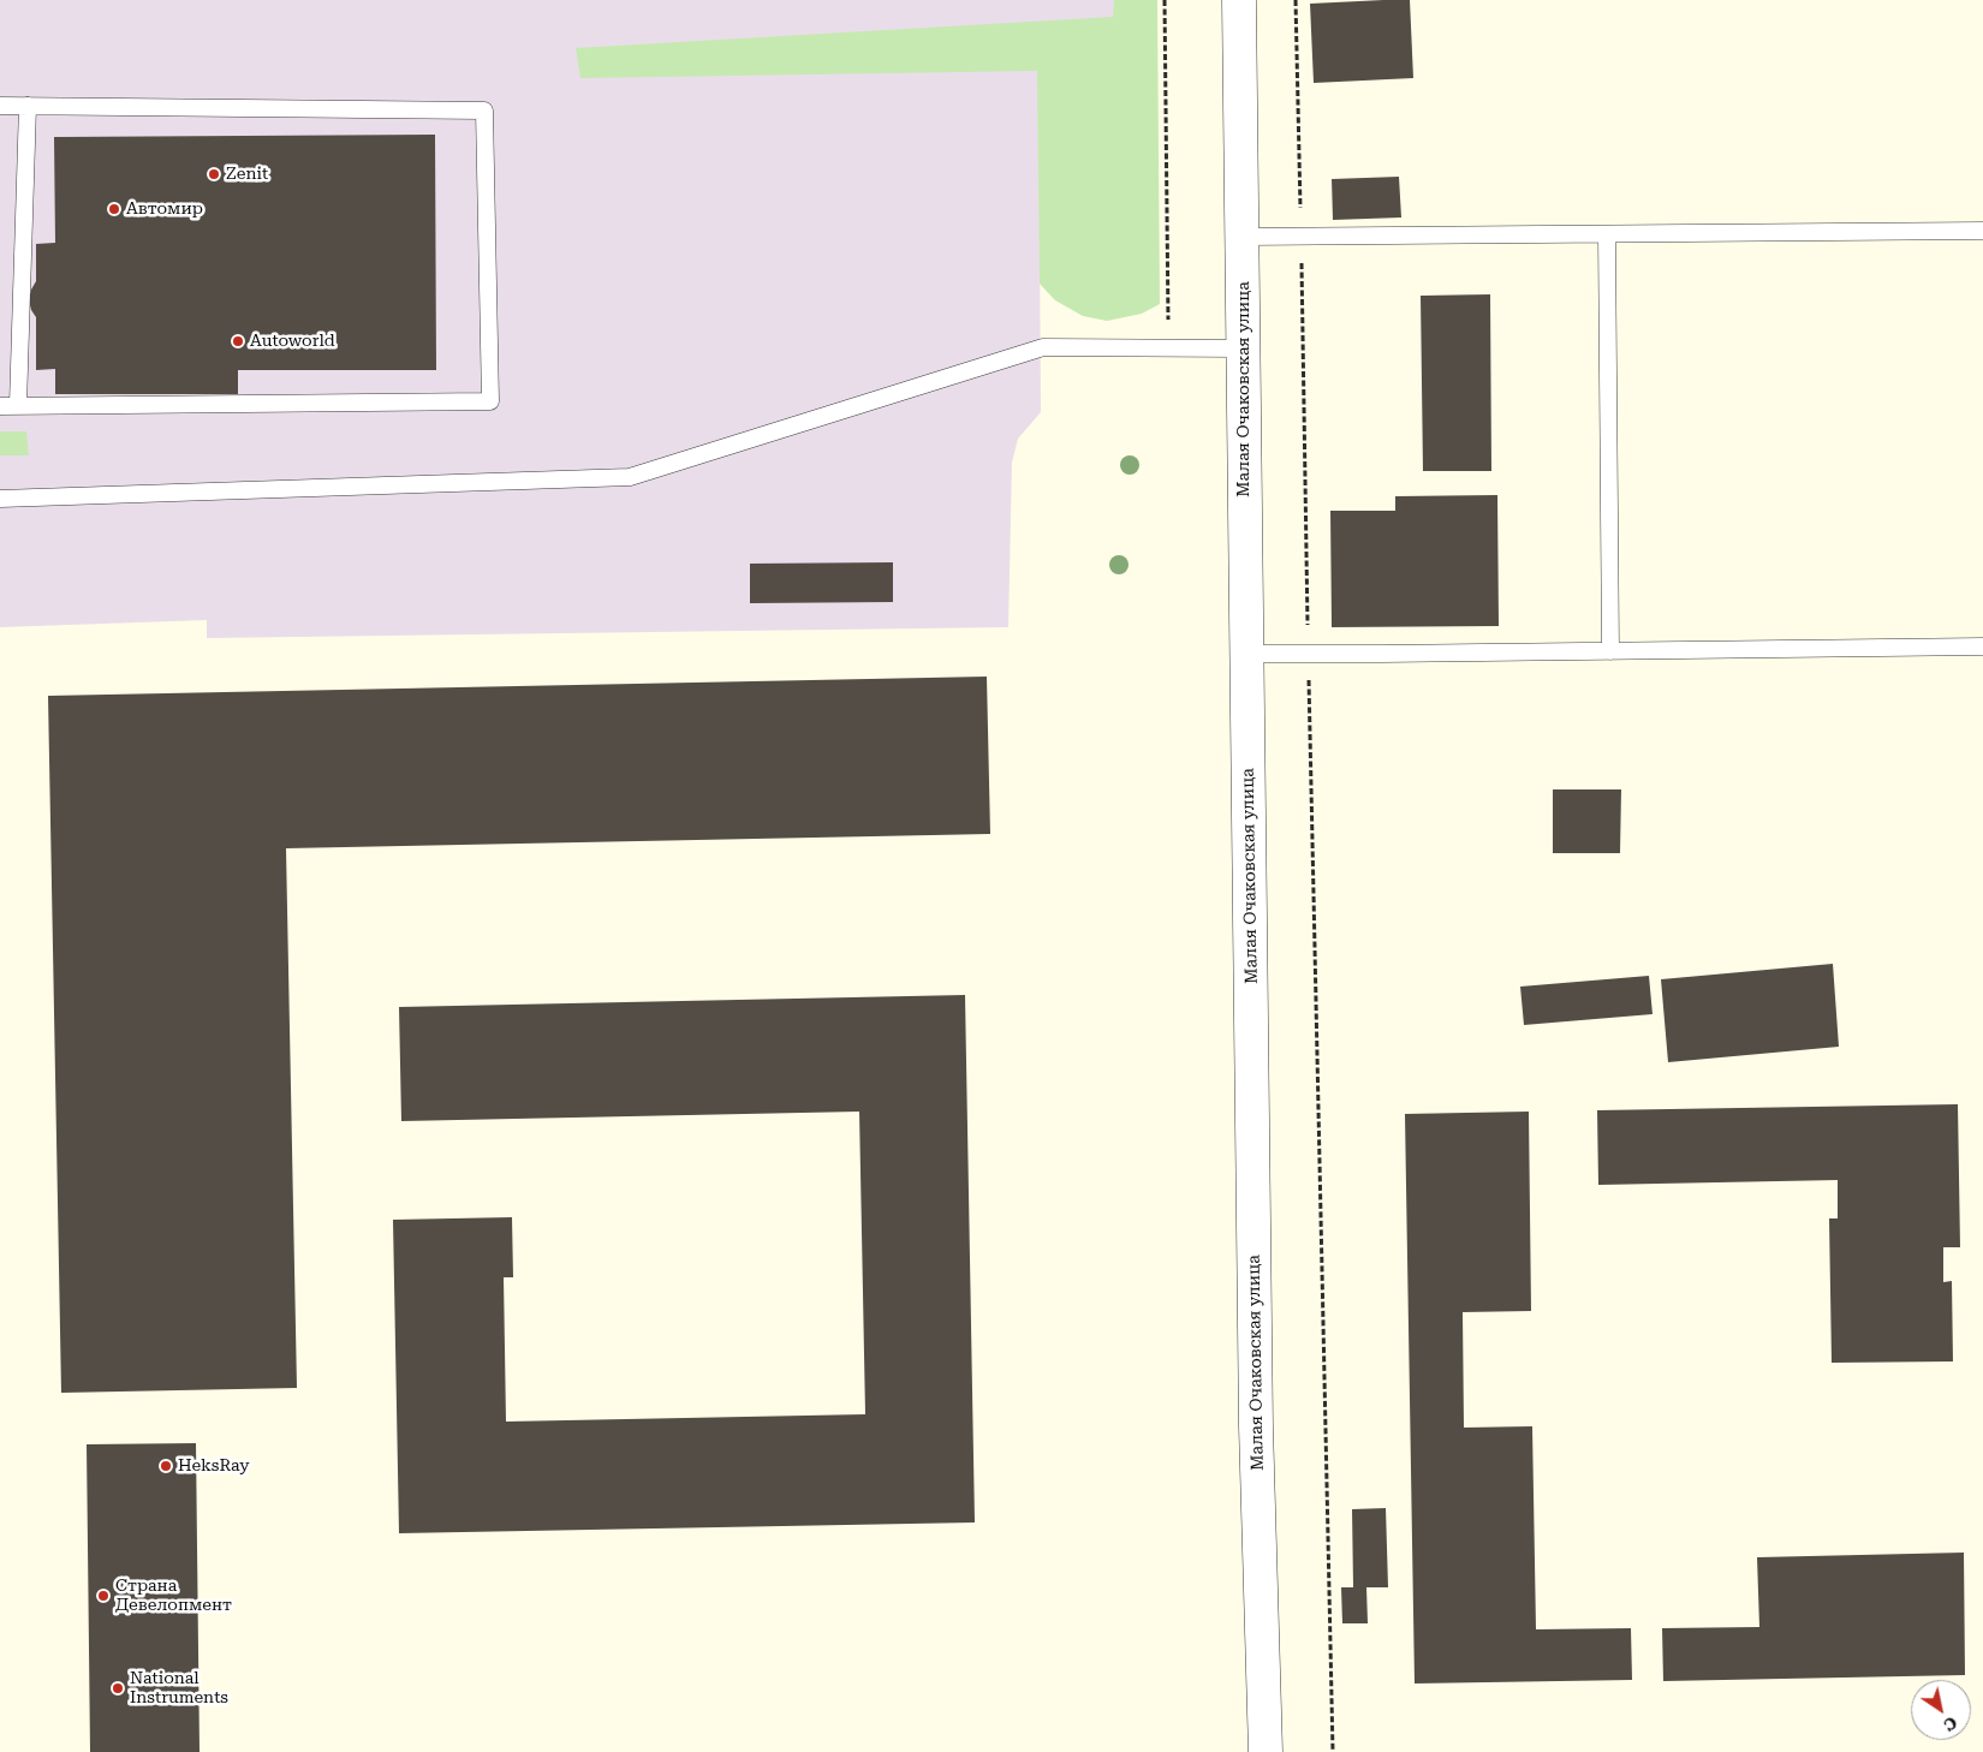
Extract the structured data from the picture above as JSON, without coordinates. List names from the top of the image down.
{
  "streets": {
    "street": ["Малая Очаковская улица"]
  },
  "places": [
    "Zenit",
    "Автомир",
    "Autoworld",
    "HeksRay",
    "Страна Девелопмент",
    "National Instruments"
  ],
  "north": "bottom right"
}
